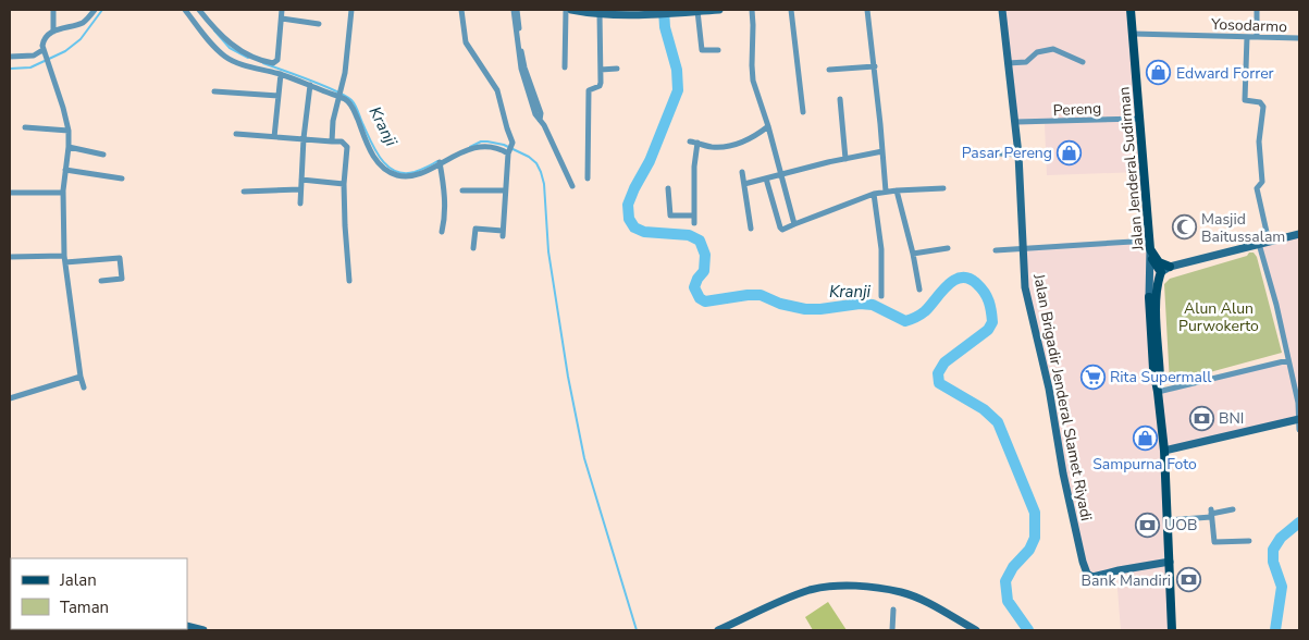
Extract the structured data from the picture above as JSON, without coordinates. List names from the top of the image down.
{
  "streets": {
    "main road": ["Jalan Jenderal Sudirman"],
    "street": ["Yosodarmo", "Pereng", "Jalan Brigadir Jenderal Slamet Riyadi"]
  },
  "crossings": [
    ["Yosodarmo", "Jalan Jenderal Sudirman"],
    ["Pereng", "Jalan Jenderal Sudirman"],
    ["Pereng", "Jalan Brigadir Jenderal Slamet Riyadi"]
  ],
  "water": ["Kranji"],
  "parks": ["Alun Alun Purwokerto"],
  "places": {
    "shop": ["Edward Forrer", "Pasar Pereng", "Sampurna Foto"],
    "mosque": ["Masjid Baitussalam"],
    "supermarket": ["Rita Supermall"],
    "bank": ["BNI", "UOB", "Bank Mandiri"]
  },
  "legend": ["Jalan", "Taman"]
}
